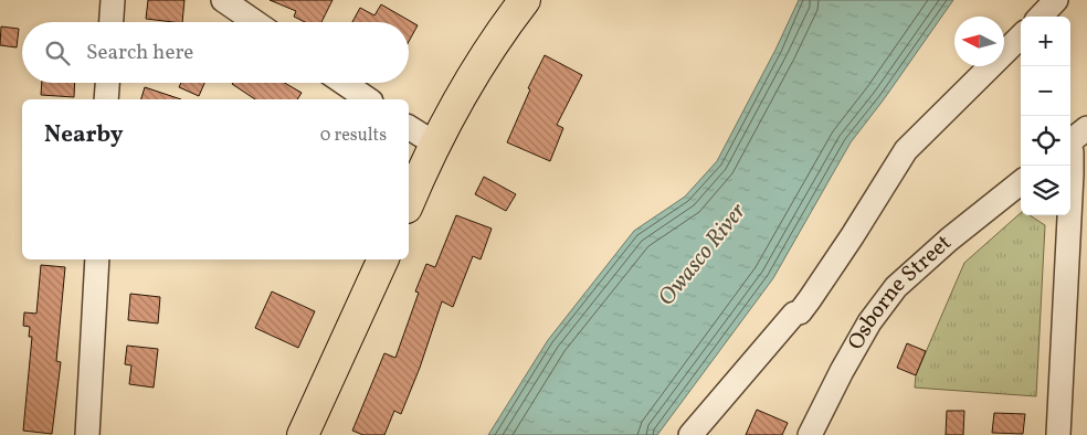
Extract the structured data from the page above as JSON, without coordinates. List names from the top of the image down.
{
  "streets": {
    "street": ["Osborne Street"]
  },
  "water": ["Owasco River"],
  "north": "left",
  "page": {
    "map_buttons": ["+", "−"],
    "search": "Search here",
    "heading": ["Nearby", "0 results"]
  }
}
